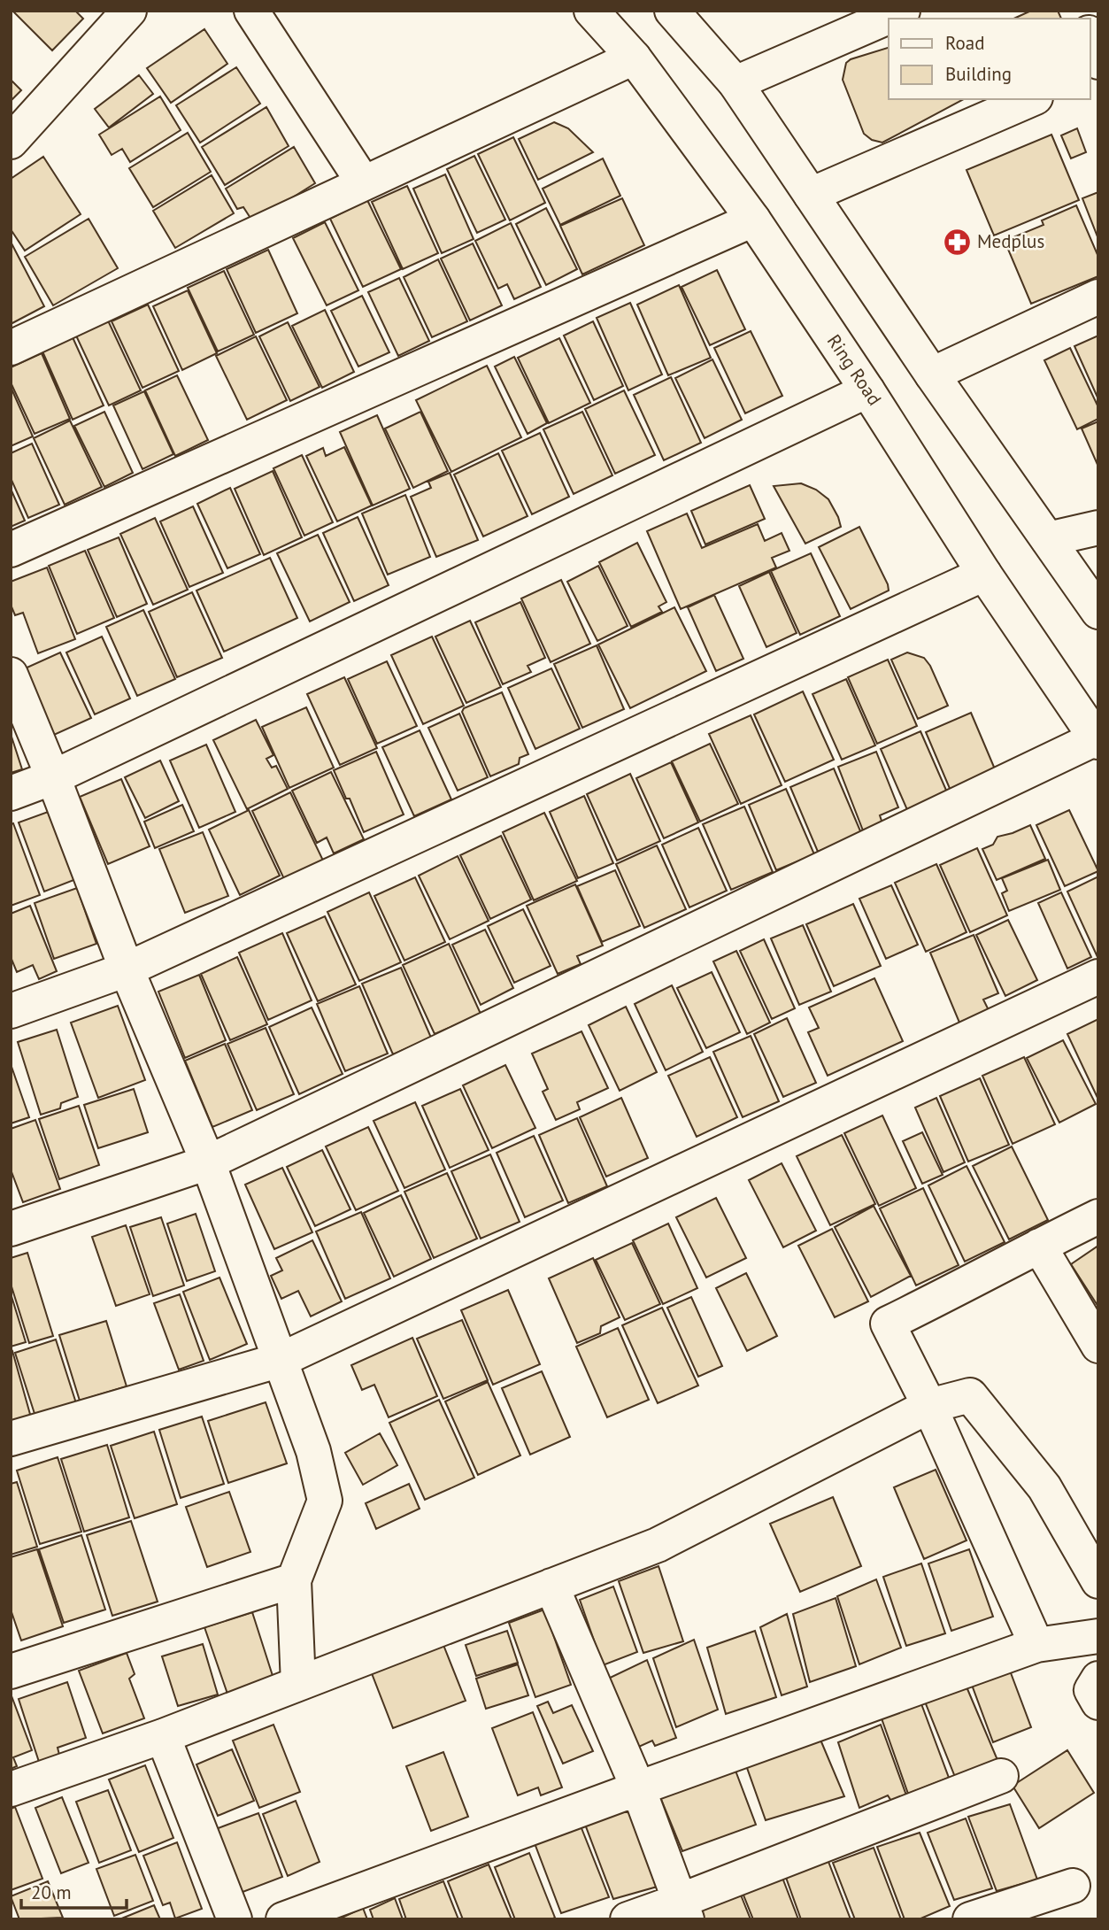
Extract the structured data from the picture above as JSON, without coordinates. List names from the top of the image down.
{
  "streets": {
    "main road": ["Ring Road"]
  },
  "places": {
    "pharmacy": ["Medplus"]
  },
  "legend": ["Road", "Building"],
  "scale_bar": "20 m"
}
